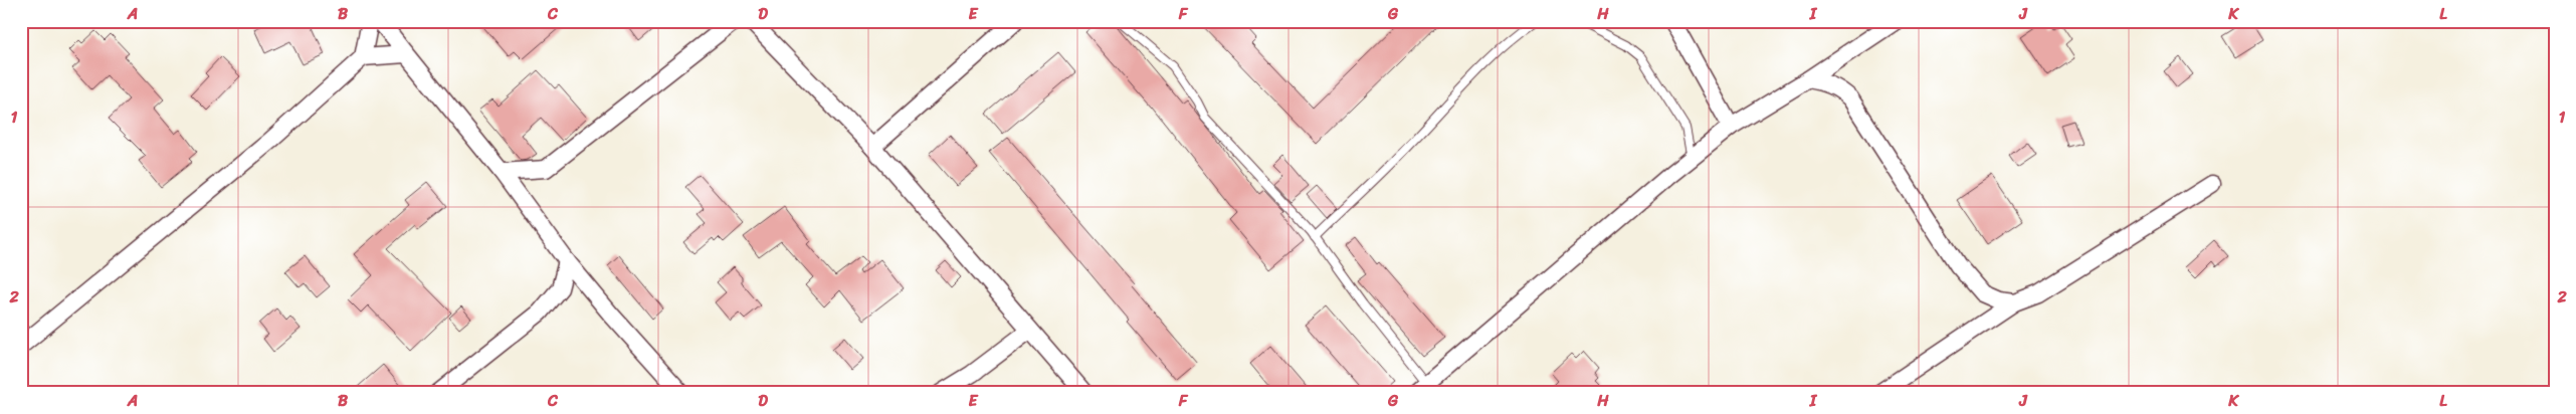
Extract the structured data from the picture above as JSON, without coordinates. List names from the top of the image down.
{
  "grid": {
    "columns": [
      "A",
      "B",
      "C",
      "D",
      "E",
      "F",
      "G",
      "H",
      "I",
      "J",
      "K",
      "L"
    ],
    "rows": ["1", "2"]
  }
}
